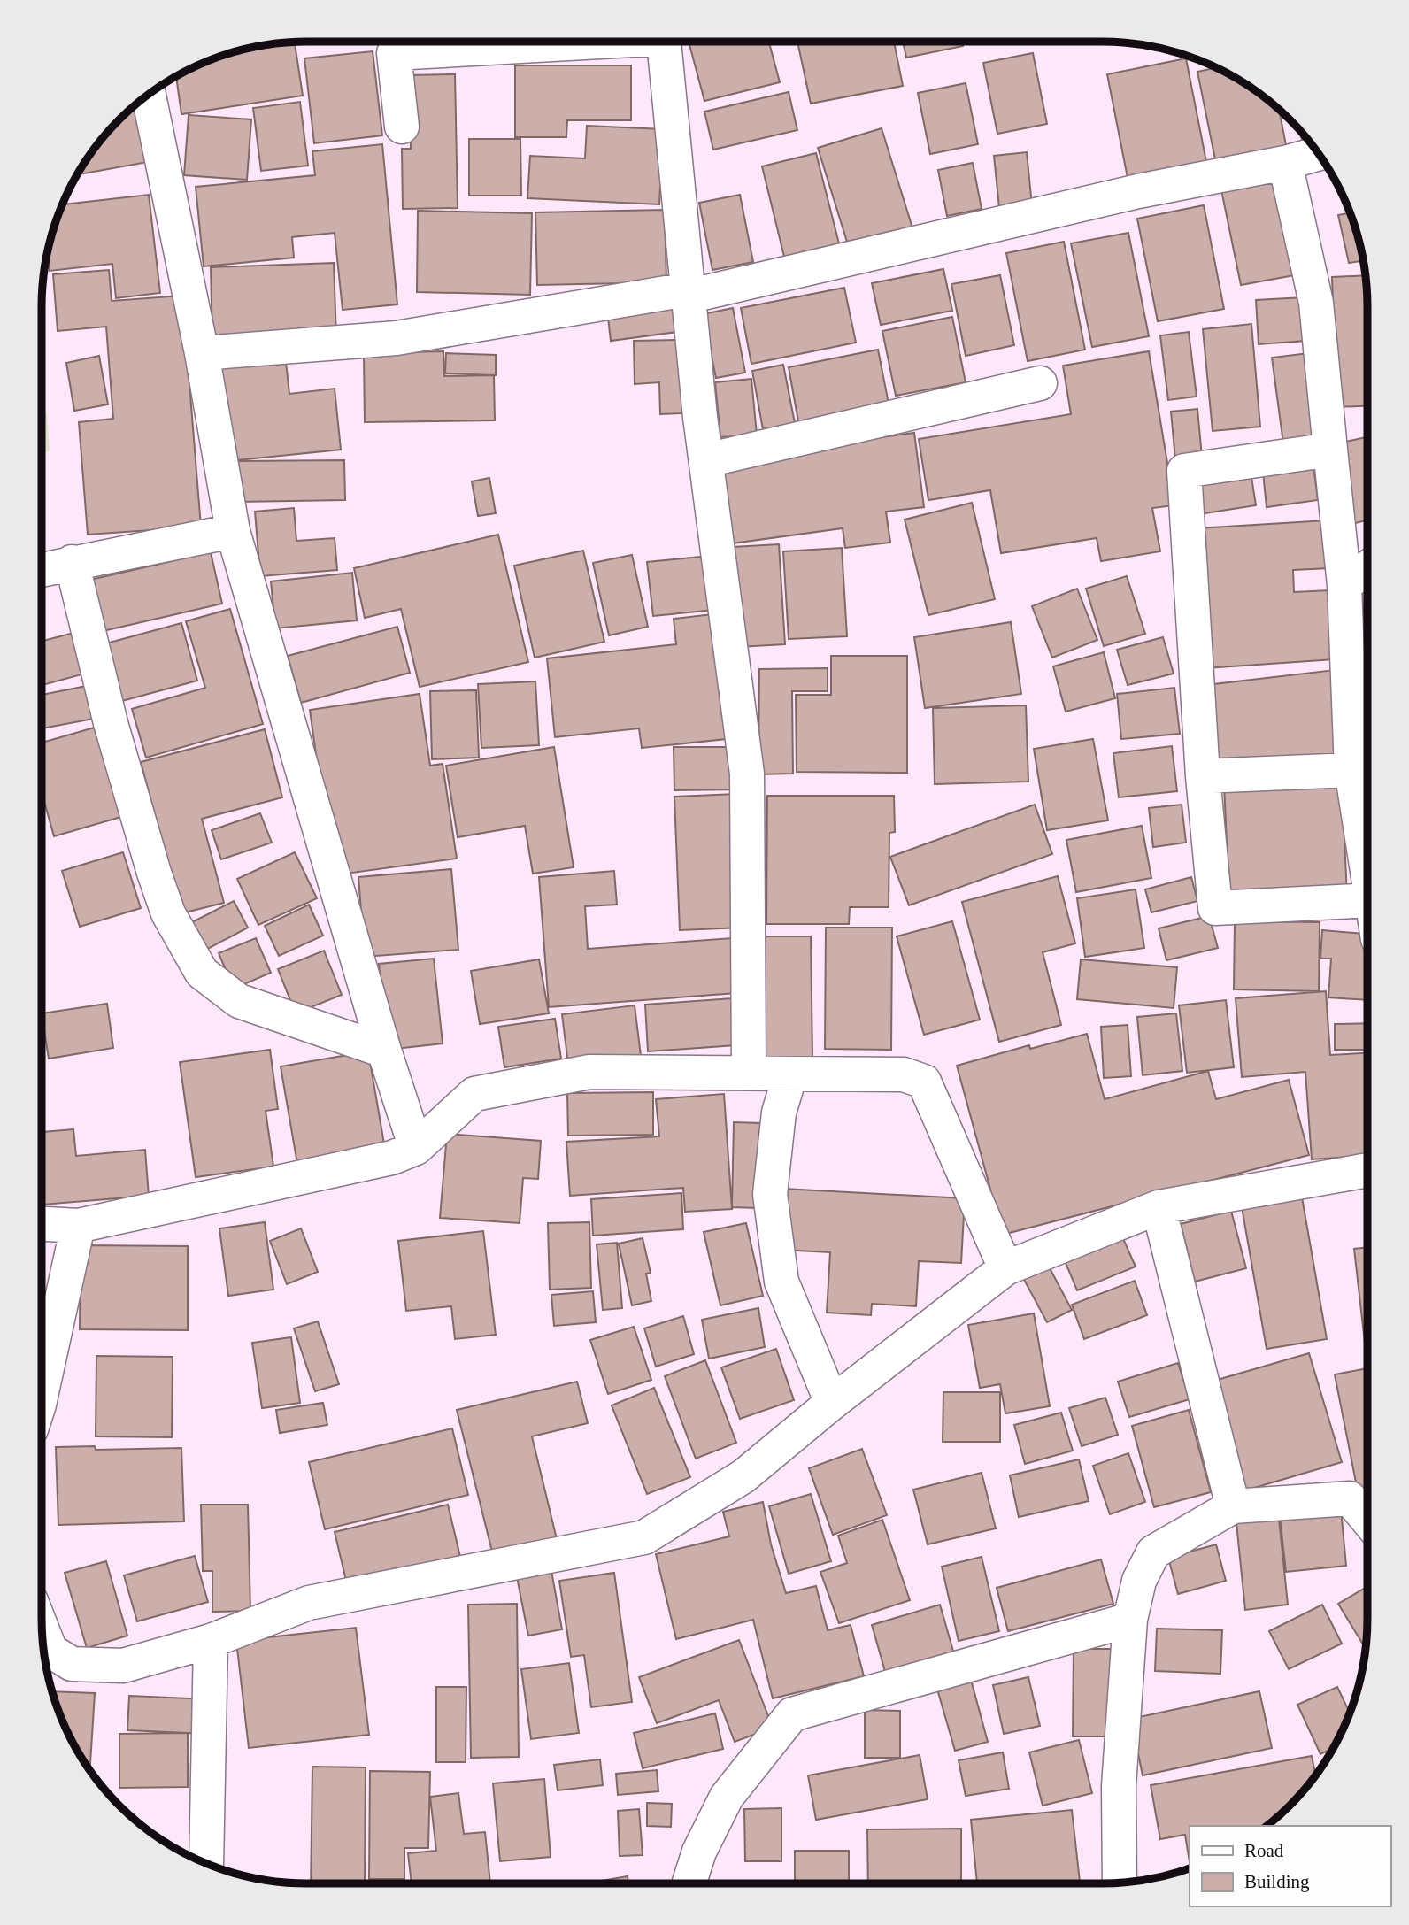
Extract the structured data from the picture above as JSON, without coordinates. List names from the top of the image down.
{
  "legend": ["Road", "Building"]
}
